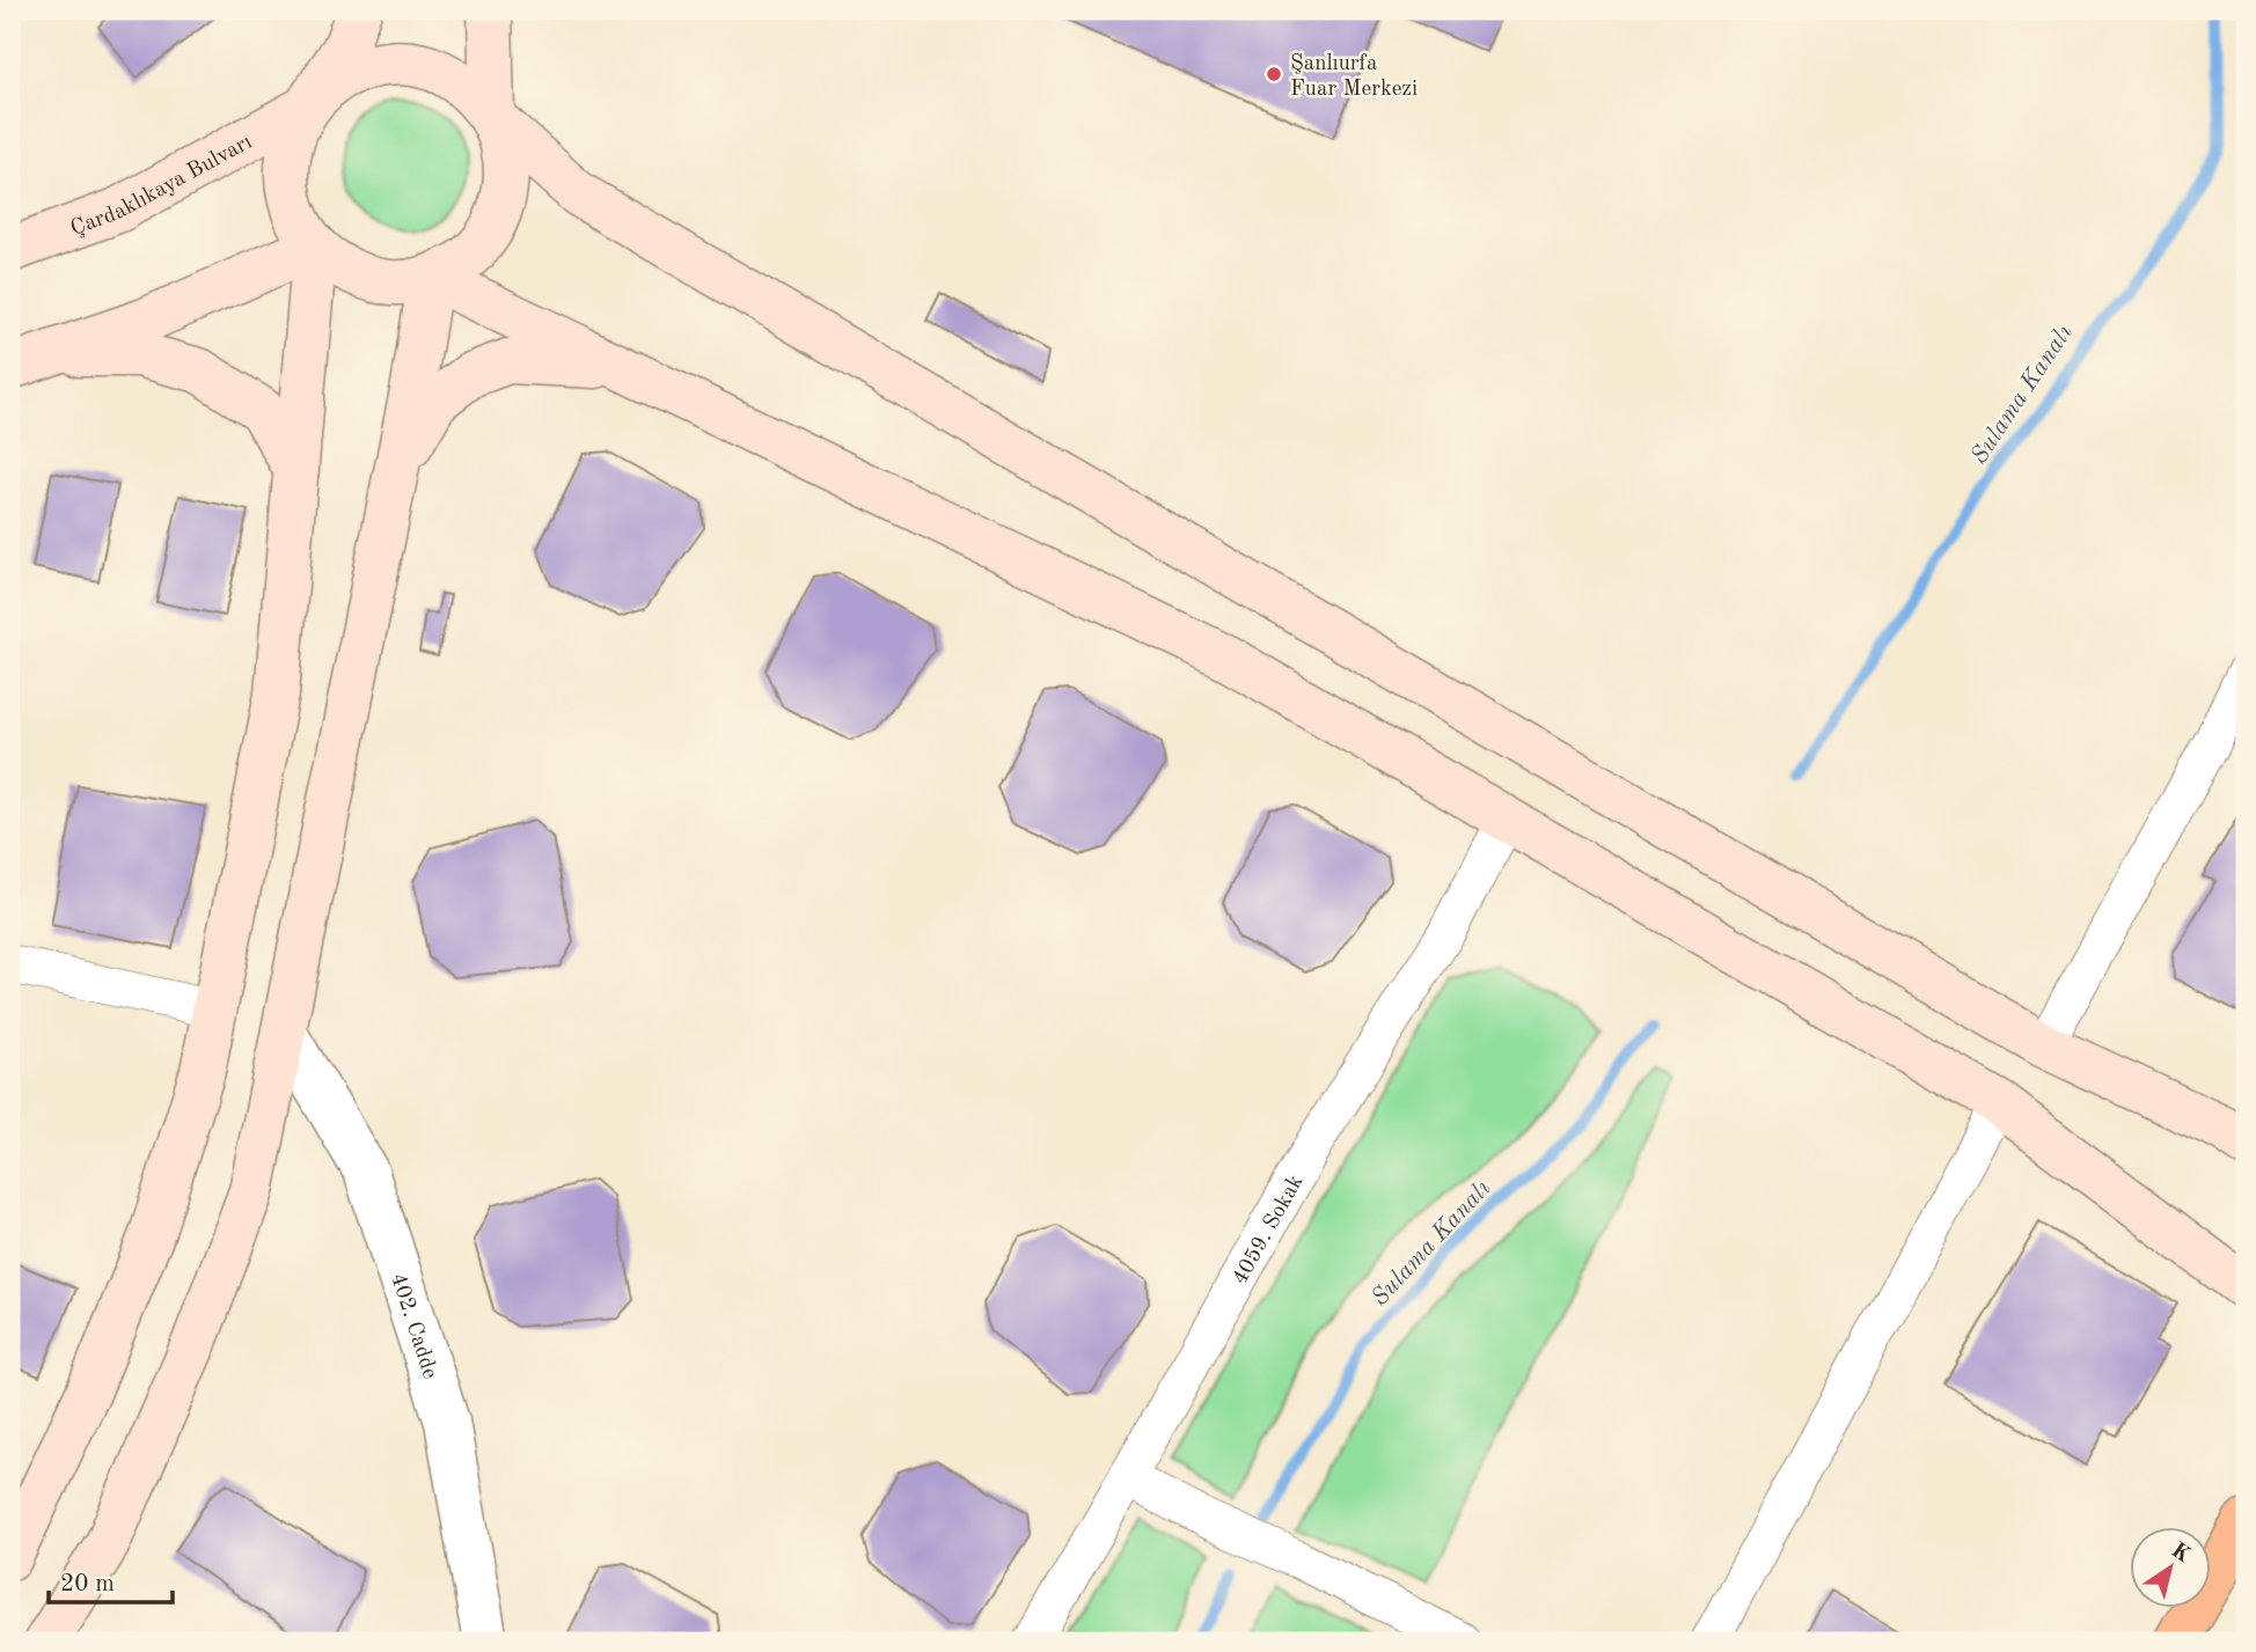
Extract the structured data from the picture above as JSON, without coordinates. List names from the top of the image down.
{
  "streets": {
    "main road": ["Çardaklıkaya Bulvarı"],
    "street": ["4059. Sokak", "402. Cadde"]
  },
  "water": ["Sulama Kanalı"],
  "places": ["Şanlıurfa Fuar Merkezi"],
  "scale_bar": "20 m",
  "north": "top right"
}
